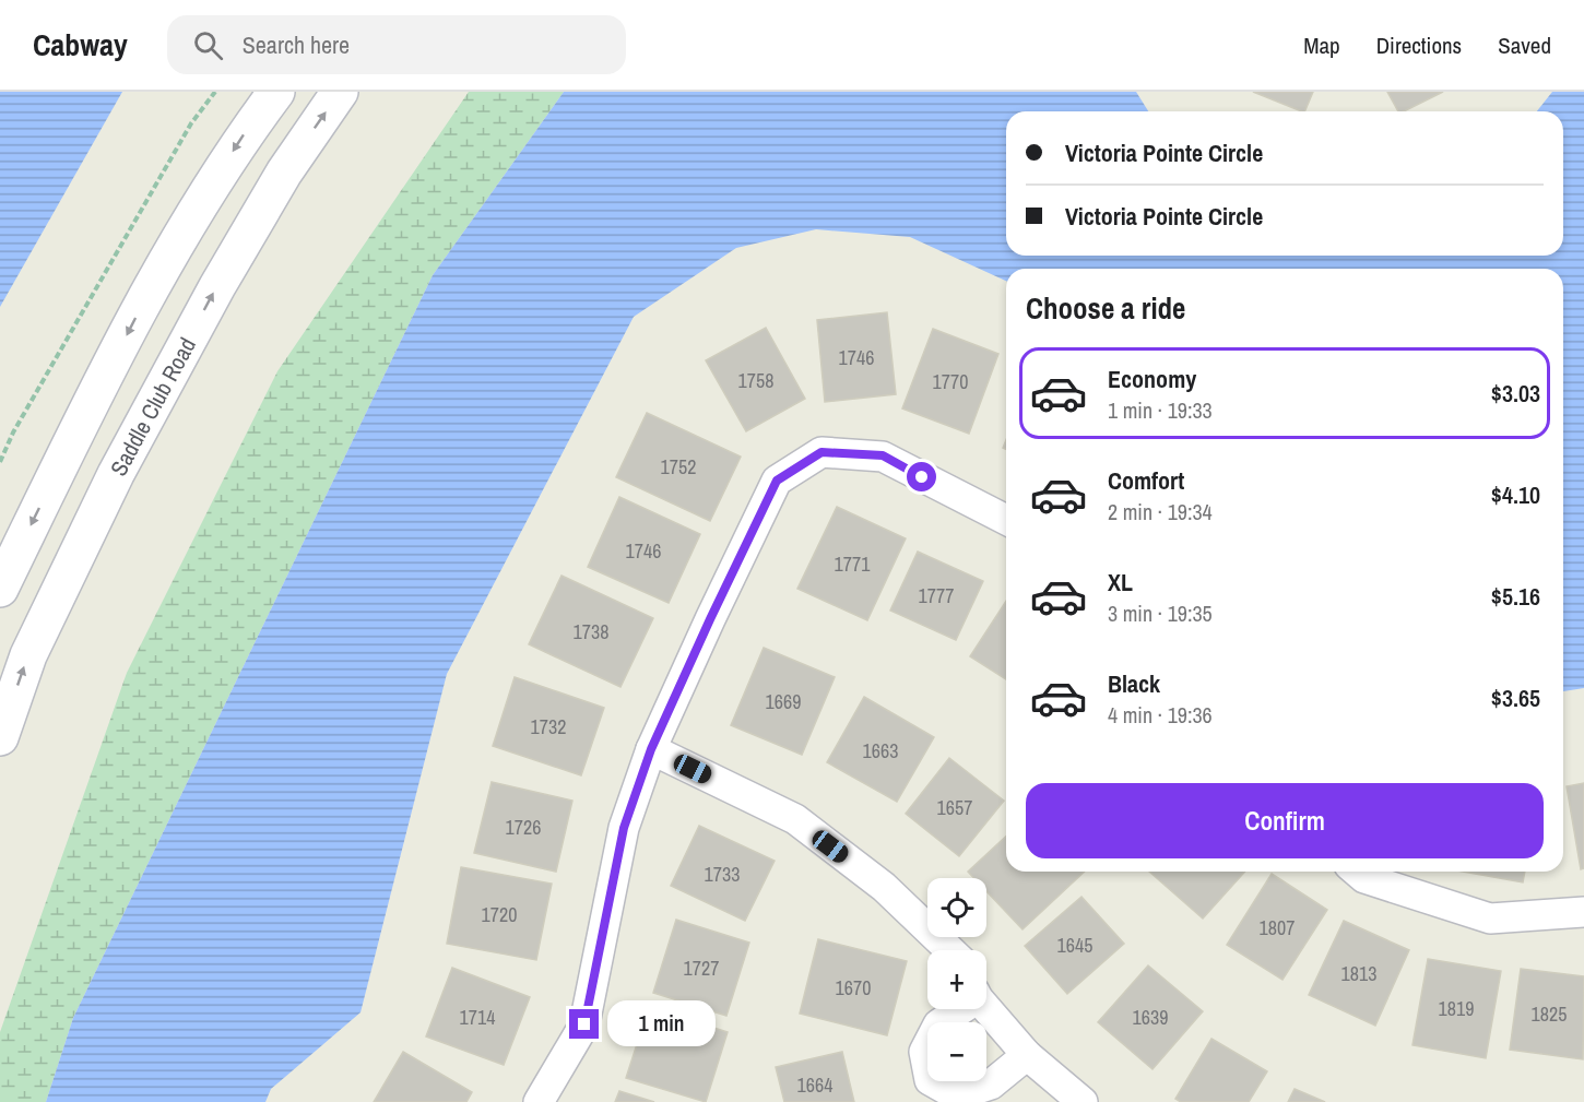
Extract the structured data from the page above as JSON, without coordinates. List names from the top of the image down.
{
  "streets": {
    "street": ["Saddle Club Road"]
  },
  "house_numbers": [
    "1746",
    "1758",
    "1770",
    "1752",
    "1746",
    "1771",
    "1777",
    "1738",
    "1669",
    "1732",
    "1663",
    "1657",
    "1726",
    "1733",
    "1720",
    "1807",
    "1645",
    "1727",
    "1813",
    "1670",
    "1819",
    "1825",
    "1714",
    "1639",
    "1664"
  ],
  "page": {
    "header": "Cabway",
    "search": "Search here",
    "nav": ["Map", "Directions", "Saved"],
    "banner": ["Victoria Pointe Circle", "Victoria Pointe Circle"],
    "heading": "Choose a ride",
    "list": [
      {
        "name": "Economy",
        "note": "1 min · 19:33",
        "value": "$3.03"
      },
      {
        "name": "Comfort",
        "note": "2 min · 19:34",
        "value": "$4.10"
      },
      {
        "name": "XL",
        "note": "3 min · 19:35",
        "value": "$5.16"
      },
      {
        "name": "Black",
        "note": "4 min · 19:36",
        "value": "$3.65"
      }
    ],
    "buttons": "Confirm",
    "map_buttons": ["+", "−"],
    "bubble": "1 min"
  }
}
